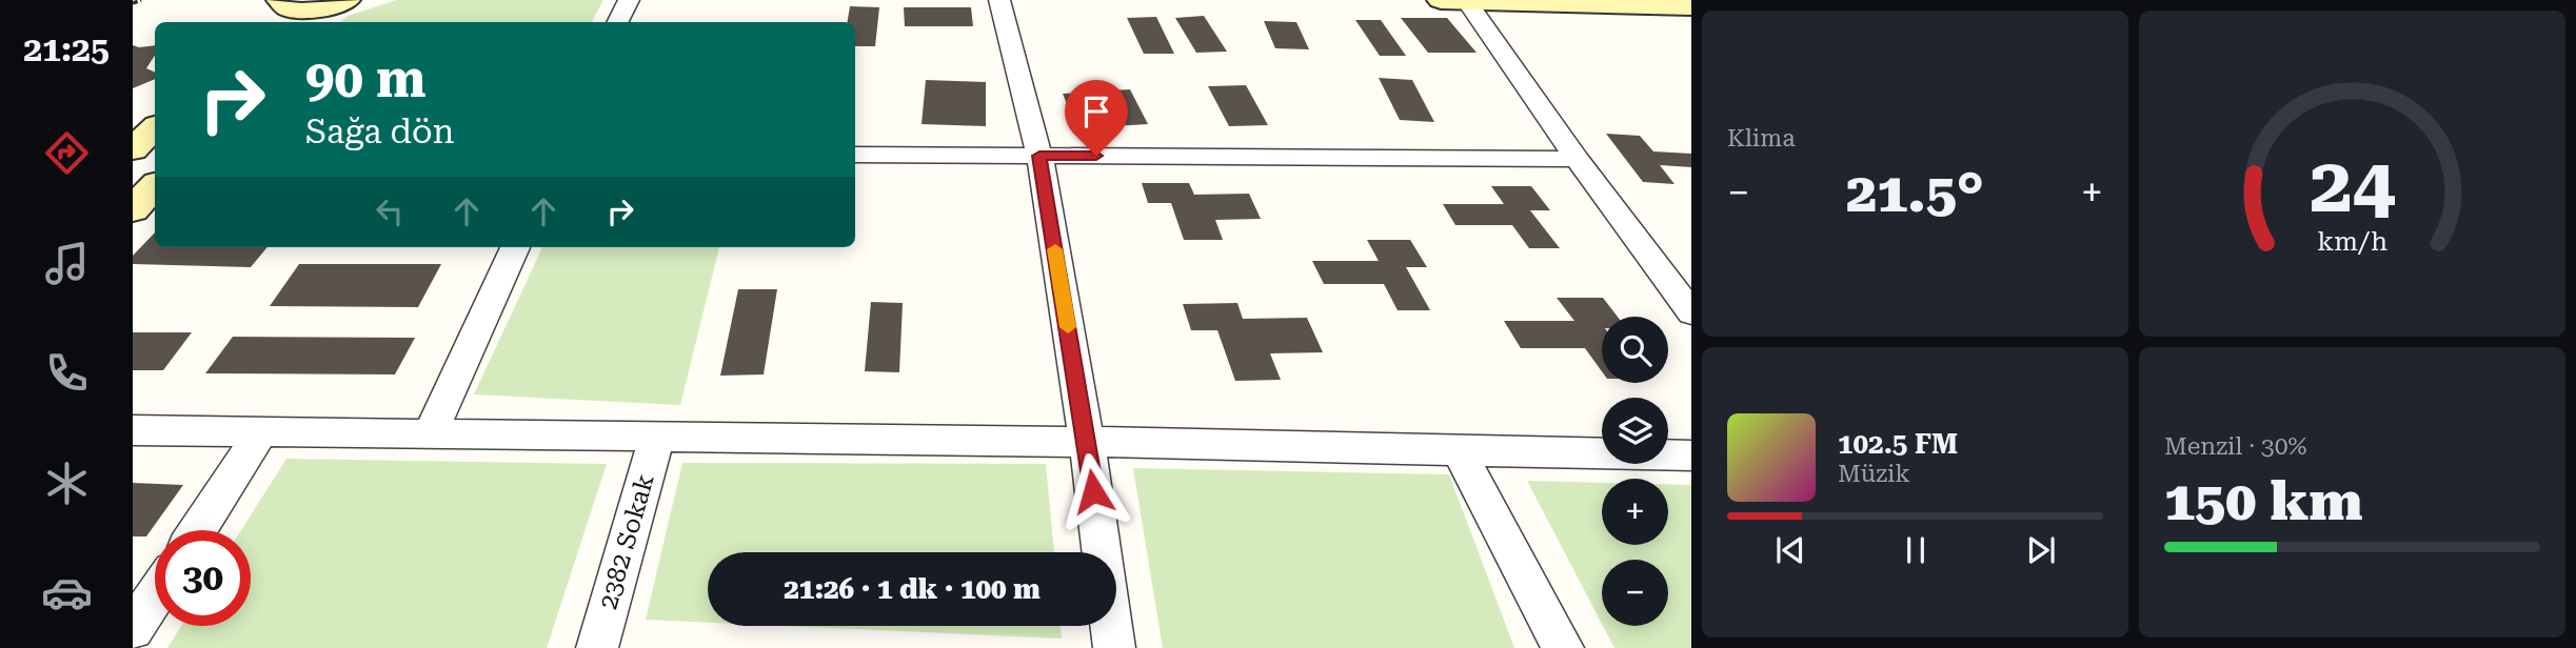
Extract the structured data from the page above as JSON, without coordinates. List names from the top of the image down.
{
  "streets": {
    "street": ["2382 Sokak"]
  },
  "page": {
    "tabs": "21:25",
    "tile": [
      "Klima",
      ["Menzil · 30%", "150 km"]
    ],
    "turn": ["90 m", "Sağa dön"],
    "heat": ["−", "21.5°", "+"],
    "map_buttons": ["+", "−"],
    "song": ["102.5 FM", "Müzik"],
    "limit": "30",
    "trip": "21:26 · 1 dk · 100 m",
    "gauge": ["24", "km/h"]
  }
}
